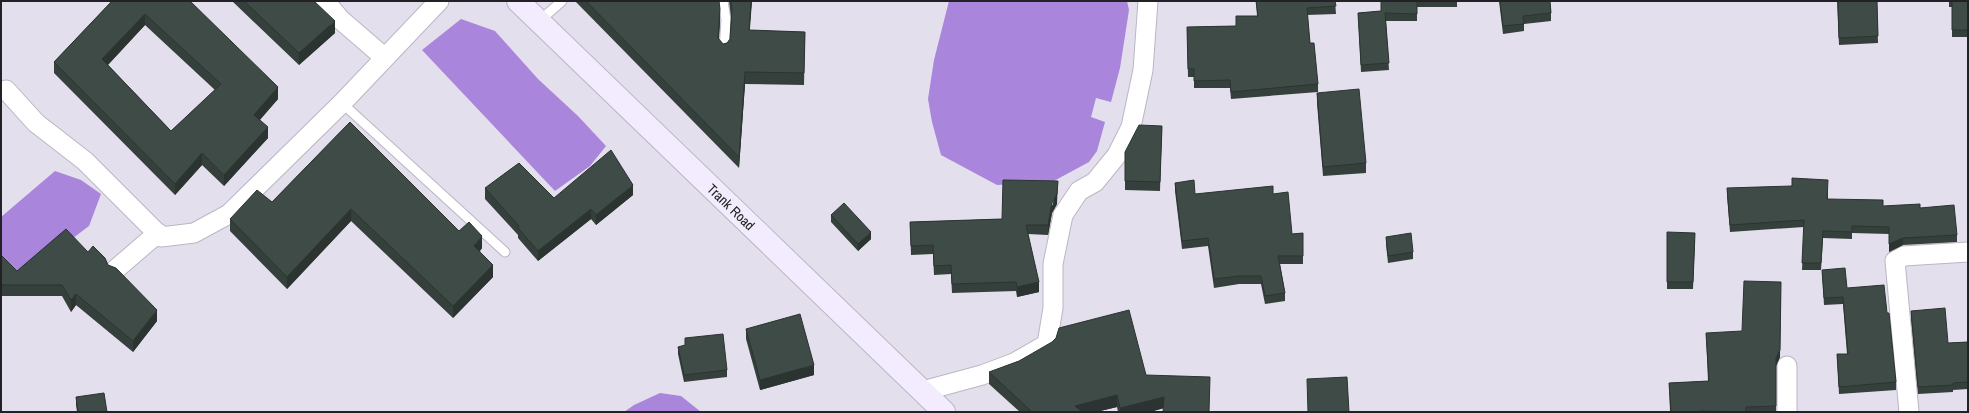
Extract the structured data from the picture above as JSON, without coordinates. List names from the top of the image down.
{
  "streets": {
    "main road": ["Trank Road"]
  }
}
